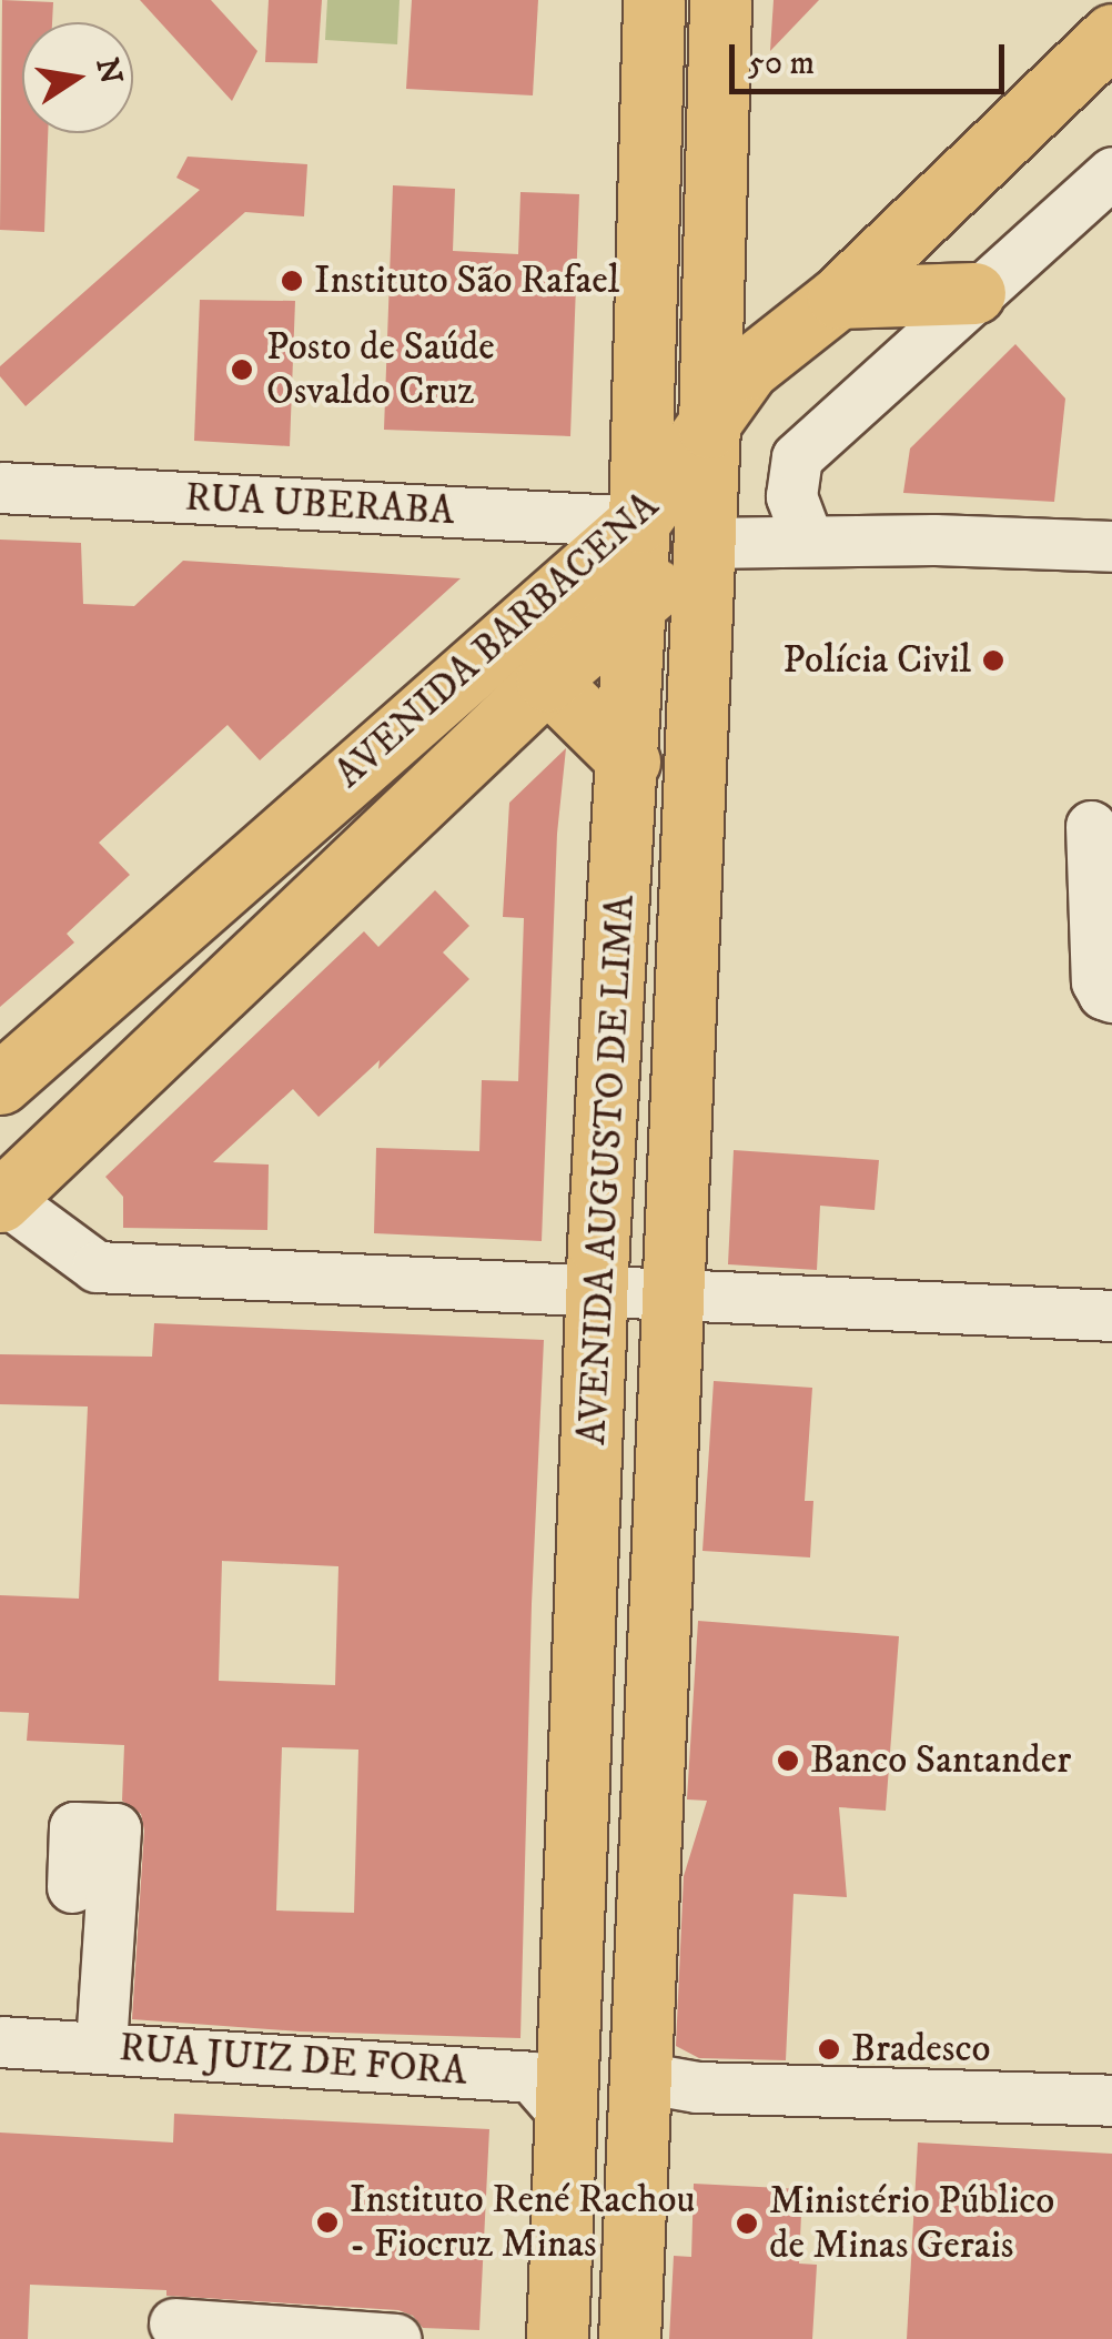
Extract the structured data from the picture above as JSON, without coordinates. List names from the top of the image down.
{
  "streets": {
    "main road": ["AVENIDA BARBACENA", "AVENIDA AUGUSTO DE LIMA"],
    "street": ["RUA UBERABA", "RUA JUIZ DE FORA"]
  },
  "crossings": [
    ["RUA UBERABA", "AVENIDA BARBACENA"],
    ["RUA UBERABA", "AVENIDA AUGUSTO DE LIMA"],
    ["AVENIDA BARBACENA", "AVENIDA AUGUSTO DE LIMA"],
    ["AVENIDA AUGUSTO DE LIMA", "RUA JUIZ DE FORA"]
  ],
  "places": [
    "Instituto São Rafael",
    "Posto de Saúde Osvaldo Cruz",
    "Polícia Civil",
    "Banco Santander",
    "Bradesco",
    "Instituto René Rachou - Fiocruz Minas",
    "Ministério Público de Minas Gerais"
  ],
  "scale_bar": "50 m",
  "north": "right"
}
